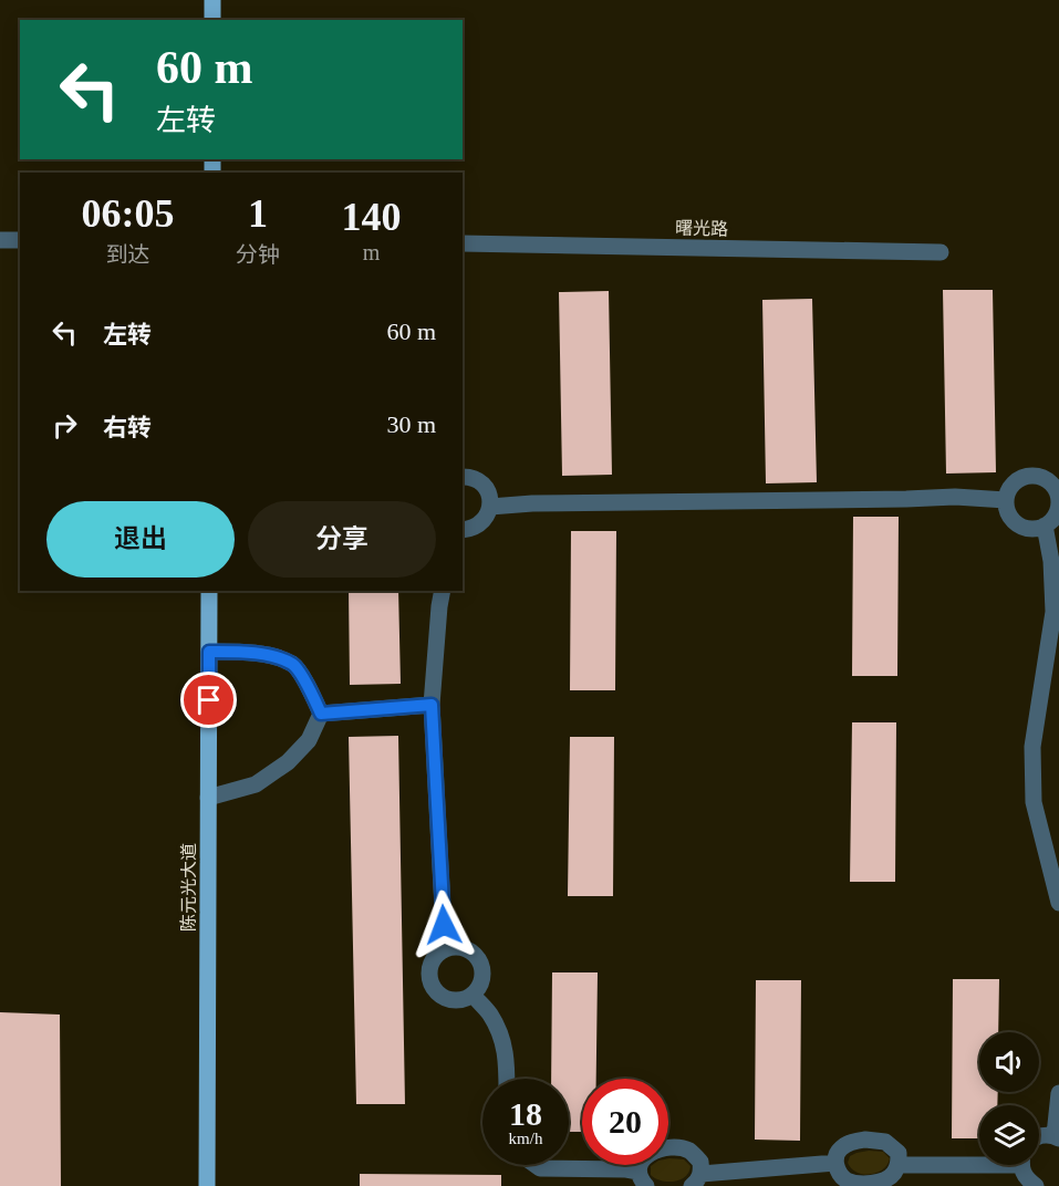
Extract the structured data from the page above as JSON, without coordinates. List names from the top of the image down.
{
  "streets": {
    "main road": ["陈元光大道"],
    "street": ["曙光路"]
  },
  "page": {
    "turn": ["60 m", "左转"],
    "eta": [
      "06:05",
      "到达",
      "1",
      "分钟",
      "140",
      "m"
    ],
    "list": [
      {
        "name": "左转",
        "value": "60 m"
      },
      {
        "name": "右转",
        "value": "30 m"
      }
    ],
    "buttons": ["退出", "分享"],
    "speed": "18 km/h",
    "limit": "20"
  }
}
